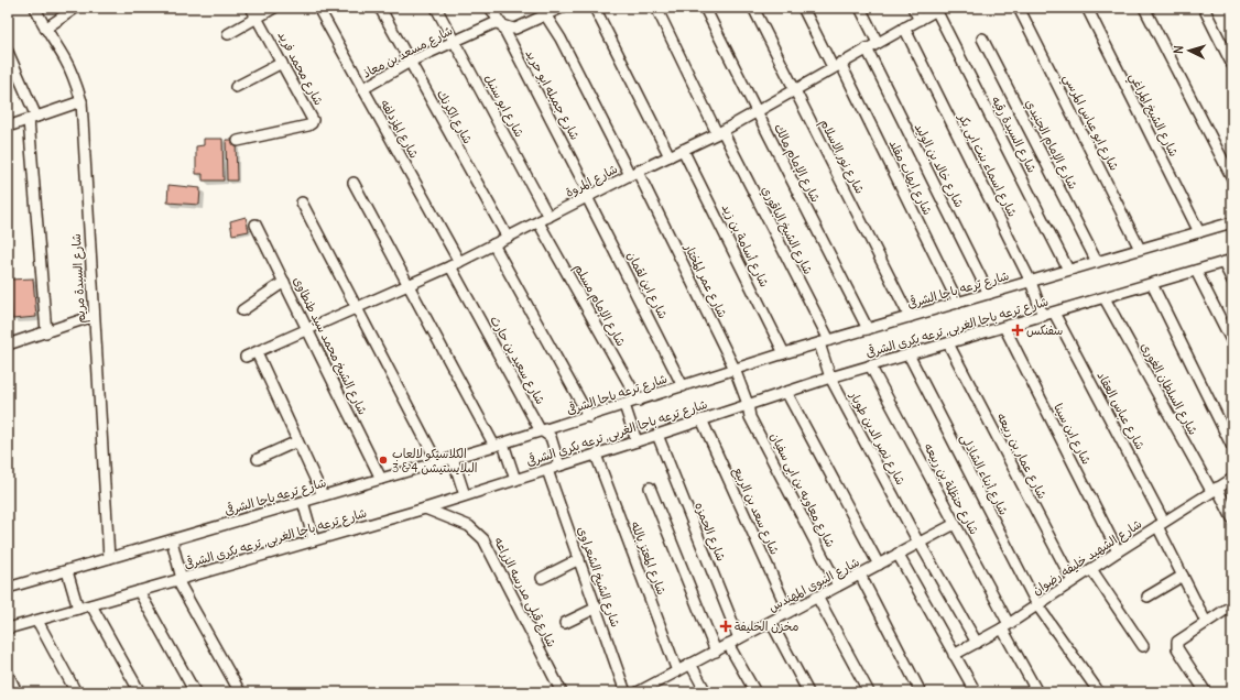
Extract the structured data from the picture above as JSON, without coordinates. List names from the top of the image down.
{
  "streets": {
    "street": [
      "شارع مسعد بن معاذ",
      "شارع محمد فريد",
      "شارع جميله ابو حريد",
      "شارع ابو سنبل",
      "شارع الشيخ المراغي",
      "شارع الكرنك",
      "شارع ابو عباس المرسي",
      "شارع المزدلفه",
      "شارع السيدة رقيه",
      "شارع الإمام الجنيدي",
      "شارع نور الاسلام",
      "شارع الإمام مالك",
      "شارع خالد بن الوليد",
      "شارع اسماء بنت ابى بكر",
      "شارع ايهاب مقلد",
      "شارع المروة",
      "شارع الشيخ الباقوري",
      "شارع أسامة بن زيد",
      "شارع السيدة مريم",
      "شارع عمر المختار",
      "شارع ابن لقمان",
      "شارع ترعه باجا الشرقى",
      "شارع الإمام مسلم",
      "شارع ترعه باجا الغربى, ترعه بكرى الشرقى",
      "شارع الشيخ محمد سيد طنطاوى",
      "شارع سعيد بن حارث",
      "شارع السلطان الغورى",
      "شارع عباس العقاد",
      "شارع ابن سينا",
      "شارع نصر الدين طوبار",
      "شارع عمار بن ربيعه",
      "شارع أبناء الشاذلى",
      "شارع حنظلة بن ربيعه",
      "شارع معاويه بن ابى سفيان",
      "شارع سعد بن الربيع",
      "شارع الحمزه",
      "شارع الشهيد خليفه رضوان",
      "شارع المعتز بالله",
      "شارع الشيخ الشعراوى",
      "شارع النبوى المهندس",
      "شارع قبلى مدرسه الزراعه"
    ]
  },
  "crossings": [
    ["شارع مسعد بن معاذ", "شارع جميله ابو حريد"],
    ["شارع مسعد بن معاذ", "شارع ابو سنبل"],
    ["شارع مسعد بن معاذ", "شارع الكرنك"],
    ["شارع مسعد بن معاذ", "شارع المزدلفه"],
    ["شارع جميله ابو حريد", "شارع المروة"],
    ["شارع جميله ابو حريد", "شارع ابن لقمان"],
    ["شارع ابو سنبل", "شارع المروة"],
    ["شارع الشيخ المراغي", "شارع ترعه باجا الشرقى"],
    ["شارع الكرنك", "شارع المروة"],
    ["شارع ابو عباس المرسي", "شارع ترعه باجا الشرقى"],
    ["شارع المزدلفه", "شارع المروة"],
    ["شارع المزدلفه", "شارع سعيد بن حارث"],
    ["شارع السيدة رقيه", "شارع المروة"],
    ["شارع السيدة رقيه", "شارع ترعه باجا الشرقى"],
    ["شارع الإمام الجنيدي", "شارع ترعه باجا الشرقى"],
    ["شارع نور الاسلام", "شارع المروة"],
    ["شارع نور الاسلام", "شارع ترعه باجا الشرقى"],
    ["شارع الإمام مالك", "شارع المروة"],
    ["شارع الإمام مالك", "شارع ترعه باجا الشرقى"],
    ["شارع خالد بن الوليد", "شارع المروة"],
    ["شارع خالد بن الوليد", "شارع ترعه باجا الشرقى"],
    ["شارع اسماء بنت ابى بكر", "شارع المروة"],
    ["شارع اسماء بنت ابى بكر", "شارع ترعه باجا الشرقى"],
    ["شارع اسماء بنت ابى بكر", "شارع ترعه باجا الغربى, ترعه بكرى الشرقى"],
    ["شارع ايهاب مقلد", "شارع المروة"],
    ["شارع ايهاب مقلد", "شارع ترعه باجا الشرقى"],
    ["شارع المروة", "شارع الشيخ الباقوري"],
    ["شارع المروة", "شارع أسامة بن زيد"],
    ["شارع المروة", "شارع عمر المختار"],
    ["شارع المروة", "شارع ابن لقمان"],
    ["شارع المروة", "شارع الإمام مسلم"],
    ["شارع المروة", "شارع الشيخ محمد سيد طنطاوى"],
    ["شارع المروة", "شارع سعيد بن حارث"],
    ["شارع الشيخ الباقوري", "شارع ترعه باجا الشرقى"],
    ["شارع الشيخ الباقوري", "شارع نصر الدين طوبار"],
    ["شارع أسامة بن زيد", "شارع ترعه باجا الشرقى"],
    ["شارع السيدة مريم", "شارع ترعه باجا الشرقى"],
    ["شارع عمر المختار", "شارع ترعه باجا الشرقى"],
    ["شارع عمر المختار", "شارع ترعه باجا الغربى, ترعه بكرى الشرقى"],
    ["شارع عمر المختار", "شارع معاويه بن ابى سفيان"],
    ["شارع ابن لقمان", "شارع ترعه باجا الشرقى"],
    ["شارع ترعه باجا الشرقى", "شارع الإمام مسلم"],
    ["شارع ترعه باجا الشرقى", "شارع الشيخ محمد سيد طنطاوى"],
    ["شارع ترعه باجا الشرقى", "شارع سعيد بن حارث"],
    ["شارع ترعه باجا الشرقى", "شارع نصر الدين طوبار"],
    ["شارع ترعه باجا الغربى, ترعه بكرى الشرقى", "شارع سعيد بن حارث"],
    ["شارع ترعه باجا الغربى, ترعه بكرى الشرقى", "شارع السلطان الغورى"],
    ["شارع ترعه باجا الغربى, ترعه بكرى الشرقى", "شارع عباس العقاد"],
    ["شارع ترعه باجا الغربى, ترعه بكرى الشرقى", "شارع ابن سينا"],
    ["شارع ترعه باجا الغربى, ترعه بكرى الشرقى", "شارع نصر الدين طوبار"],
    ["شارع ترعه باجا الغربى, ترعه بكرى الشرقى", "شارع عمار بن ربيعه"],
    ["شارع ترعه باجا الغربى, ترعه بكرى الشرقى", "شارع أبناء الشاذلى"],
    ["شارع ترعه باجا الغربى, ترعه بكرى الشرقى", "شارع حنظلة بن ربيعه"],
    ["شارع ترعه باجا الغربى, ترعه بكرى الشرقى", "شارع معاويه بن ابى سفيان"],
    ["شارع ترعه باجا الغربى, ترعه بكرى الشرقى", "شارع سعد بن الربيع"],
    ["شارع ترعه باجا الغربى, ترعه بكرى الشرقى", "شارع الحمزه"],
    ["شارع ترعه باجا الغربى, ترعه بكرى الشرقى", "شارع المعتز بالله"],
    ["شارع ترعه باجا الغربى, ترعه بكرى الشرقى", "شارع الشيخ الشعراوى"],
    ["شارع ترعه باجا الغربى, ترعه بكرى الشرقى", "شارع قبلى مدرسه الزراعه"],
    ["شارع السلطان الغورى", "شارع الشهيد خليفه رضوان"],
    ["شارع عباس العقاد", "شارع الشهيد خليفه رضوان"],
    ["شارع ابن سينا", "شارع الشهيد خليفه رضوان"],
    ["شارع نصر الدين طوبار", "شارع الشهيد خليفه رضوان"],
    ["شارع نصر الدين طوبار", "شارع النبوى المهندس"],
    ["شارع عمار بن ربيعه", "شارع الشهيد خليفه رضوان"],
    ["شارع أبناء الشاذلى", "شارع الشهيد خليفه رضوان"],
    ["شارع حنظلة بن ربيعه", "شارع الشهيد خليفه رضوان"],
    ["شارع حنظلة بن ربيعه", "شارع النبوى المهندس"],
    ["شارع معاويه بن ابى سفيان", "شارع النبوى المهندس"],
    ["شارع سعد بن الربيع", "شارع النبوى المهندس"],
    ["شارع الحمزه", "شارع النبوى المهندس"],
    ["شارع المعتز بالله", "شارع النبوى المهندس"]
  ],
  "places": {
    "health": ["سفنكس", "مخزن الخليفة"],
    "other": ["الكلاسيكو لالعاب البلايستيشن 4& 3"]
  },
  "north": "left"
}
